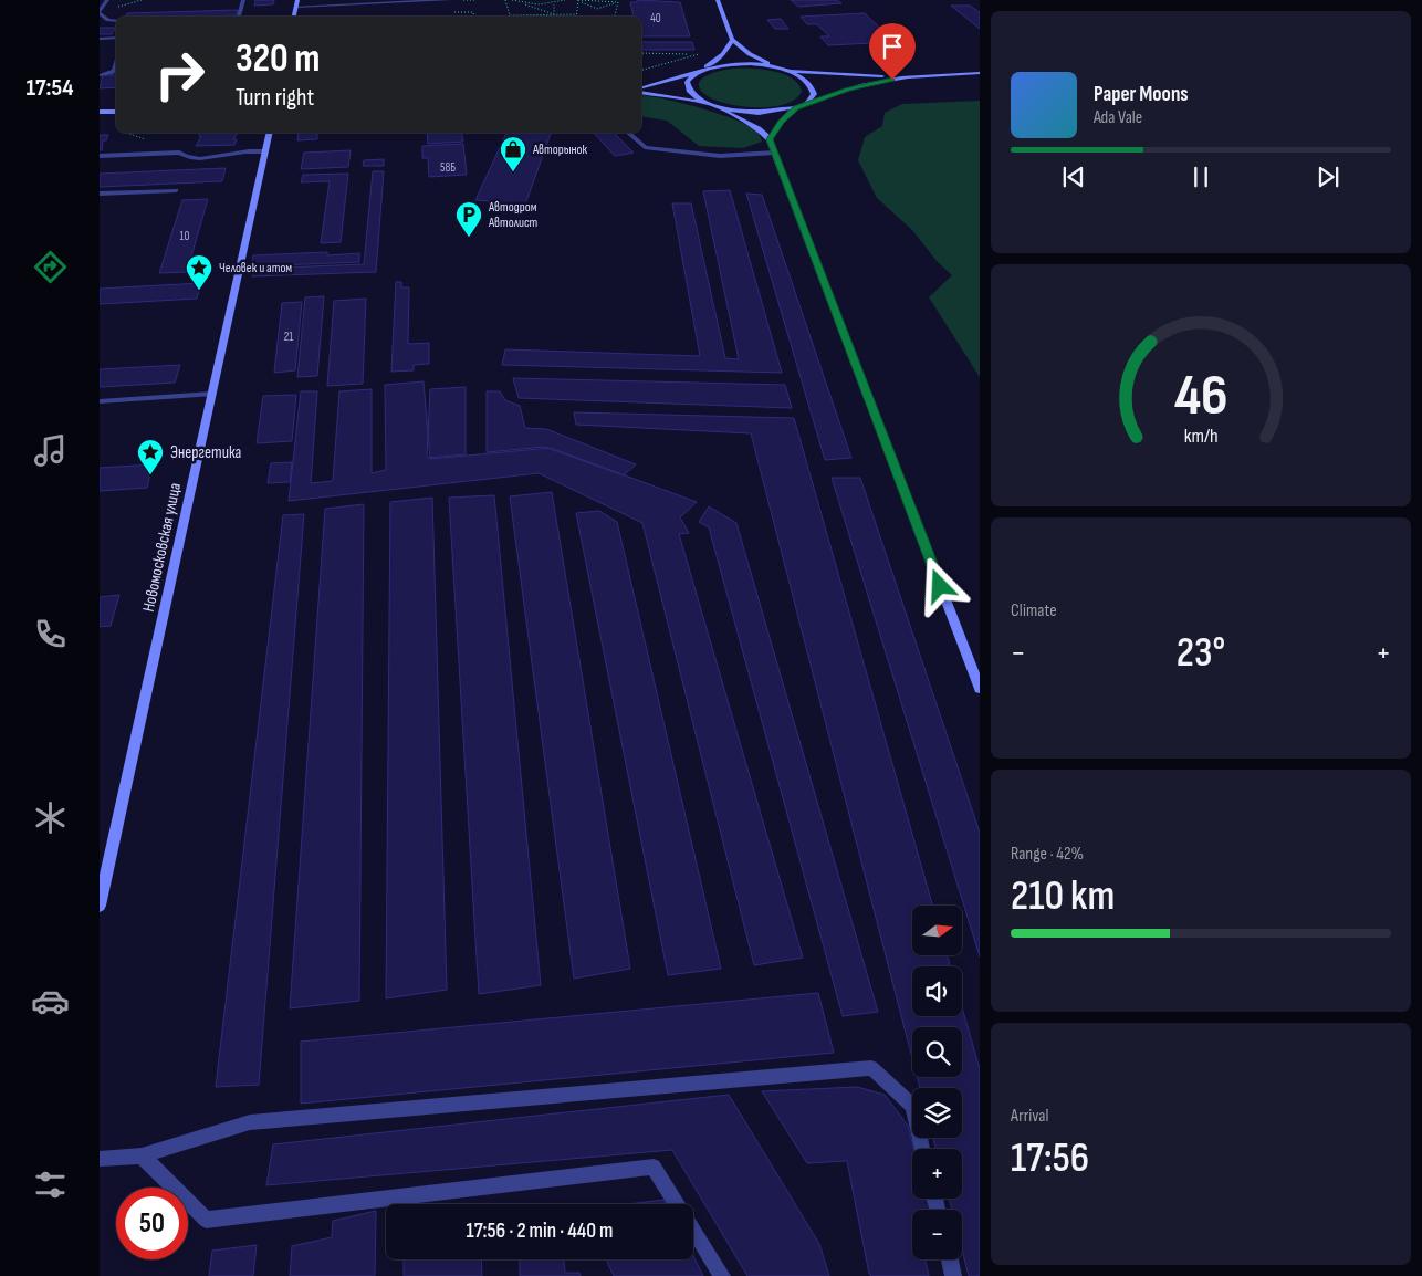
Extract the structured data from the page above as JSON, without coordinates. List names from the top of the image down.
{
  "streets": {
    "main road": ["Новомосковская улица"]
  },
  "places": {
    "shop": ["Авторынок"],
    "parking": ["Автодром Автолист"],
    "place": ["Человек и атом", "Энергетика"]
  },
  "house_numbers": [
    "40",
    "58Б",
    "10",
    "21"
  ],
  "north": "right",
  "page": {
    "tabs": "17:54",
    "turn": ["320 m", "Turn right"],
    "song": ["Paper Moons", "Ada Vale"],
    "tile": [
      "Climate",
      ["Range · 42%", "210 km"],
      ["Arrival", "17:56"]
    ],
    "heat": ["−", "23°", "+"],
    "map_buttons": ["+", "−"],
    "limit": "50",
    "trip": "17:56 · 2 min · 440 m",
    "gauge": ["46", "km/h"]
  }
}
